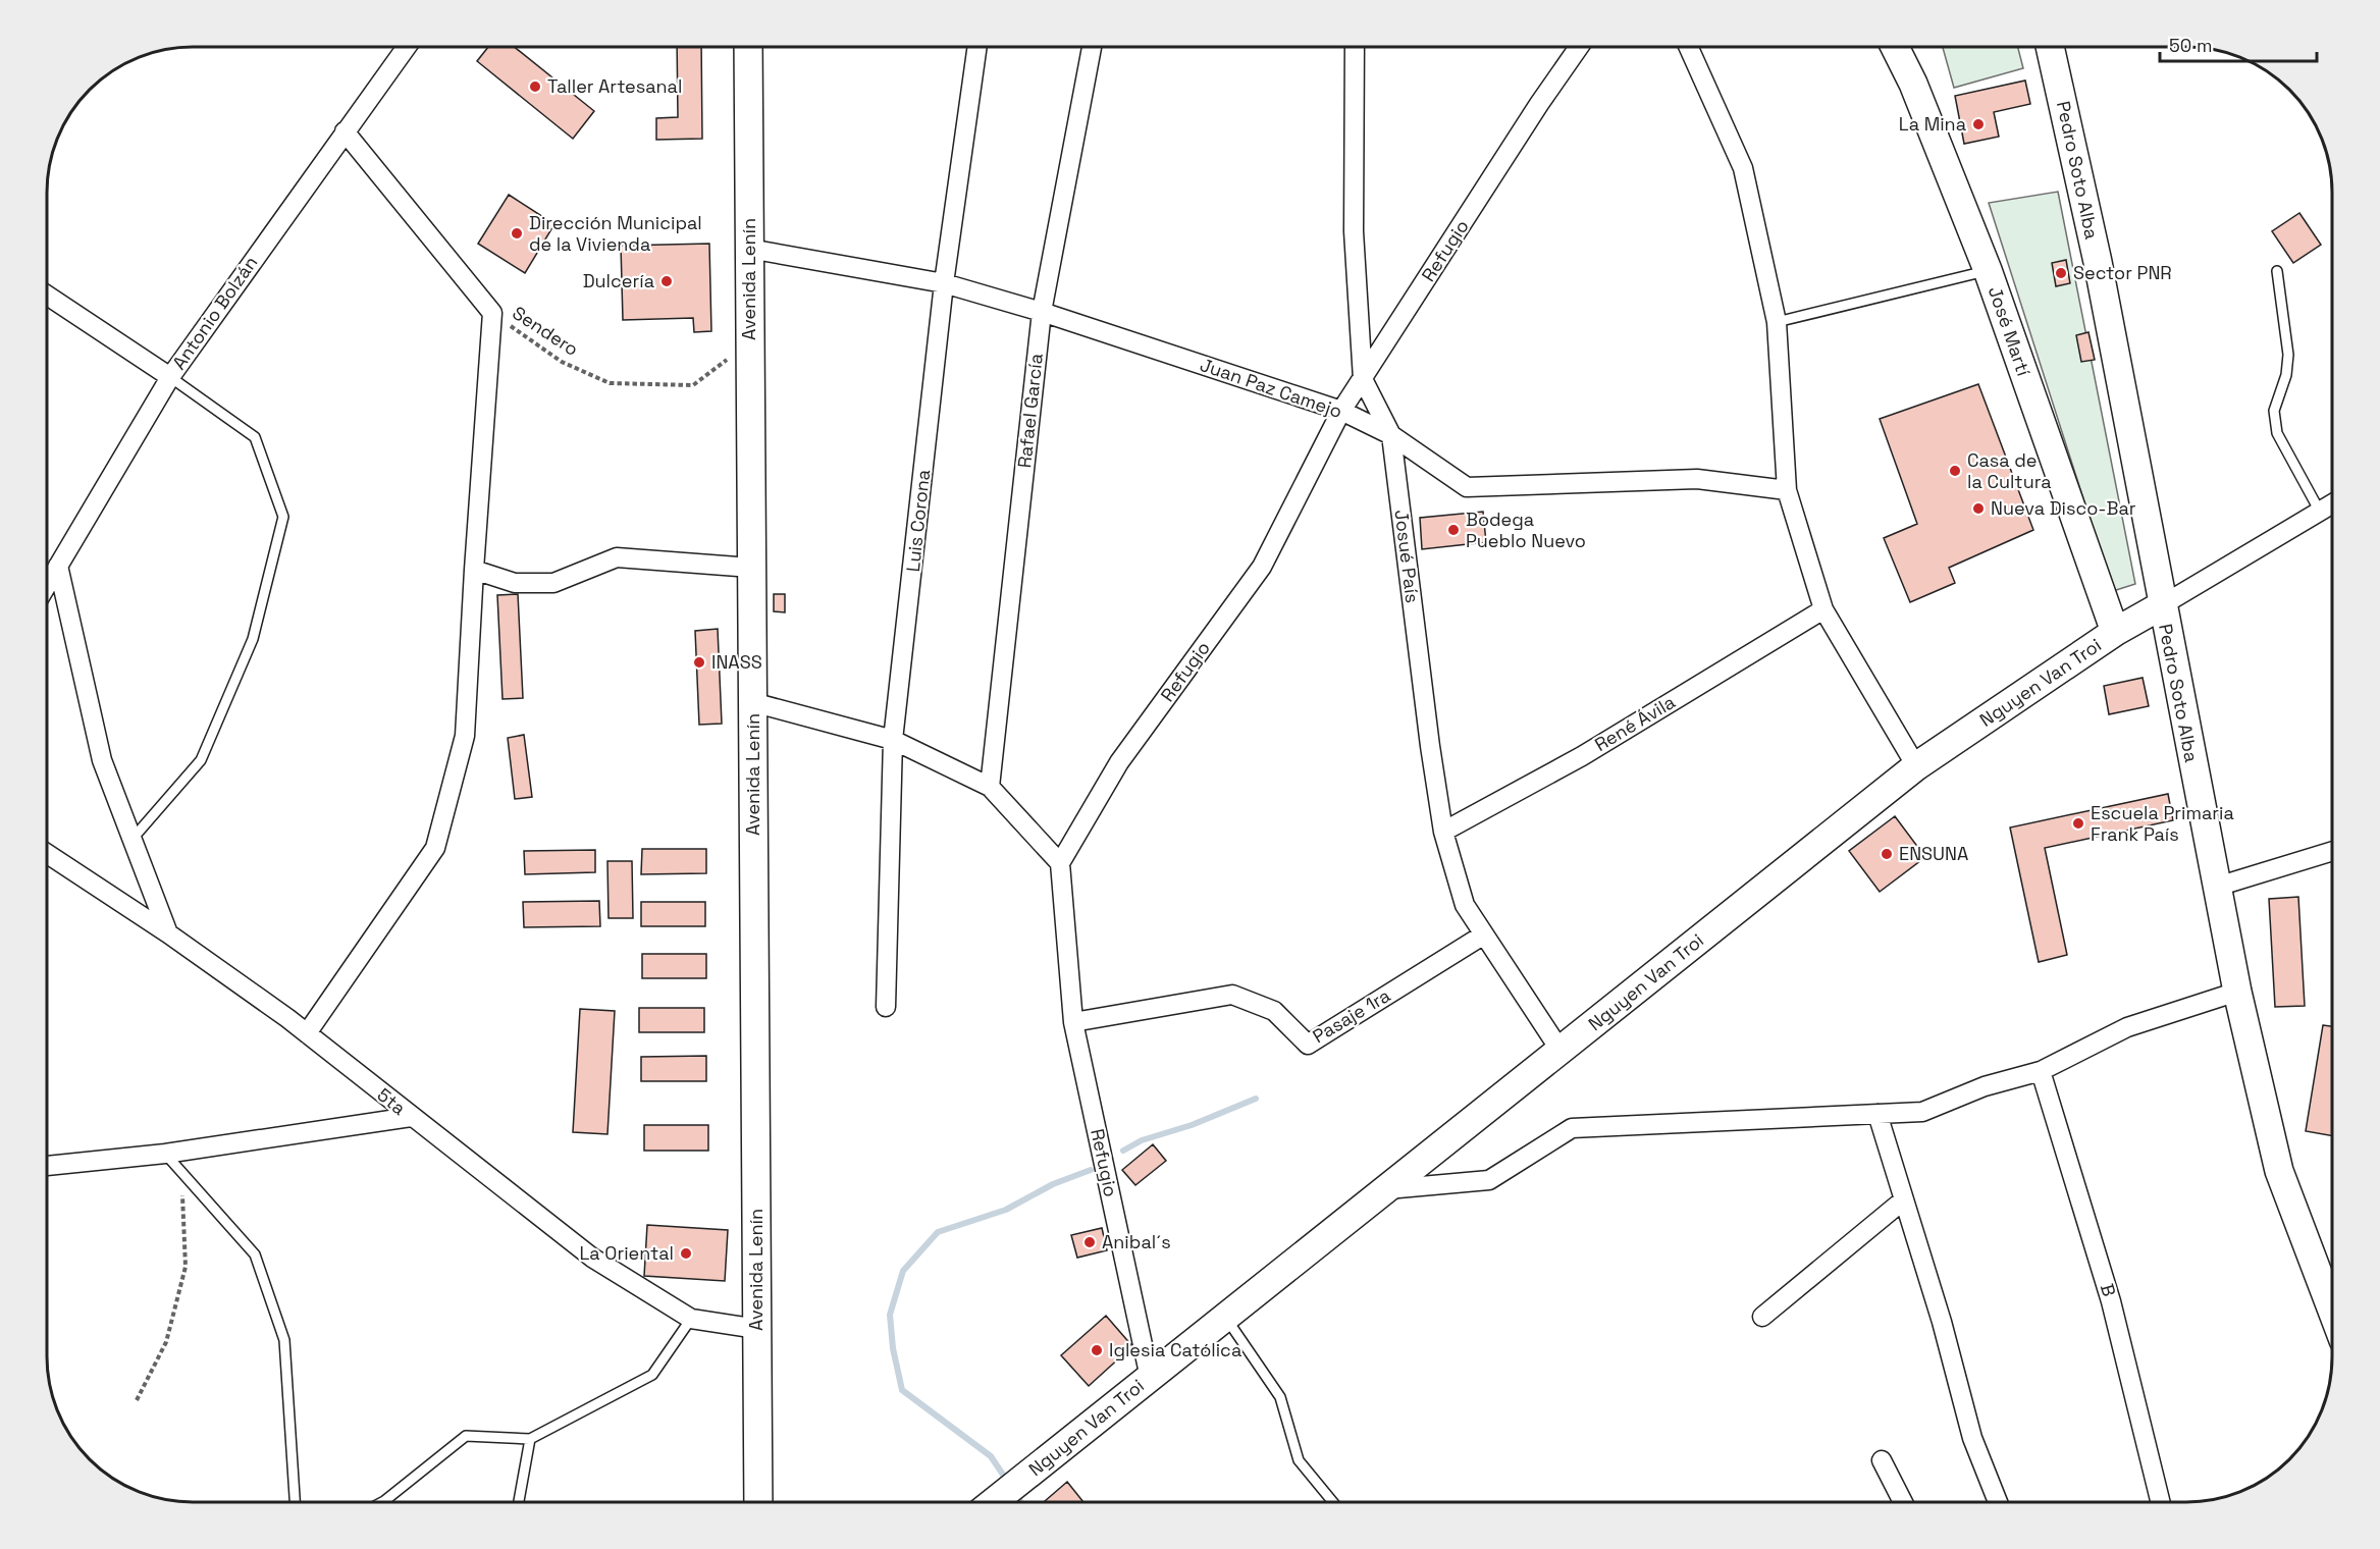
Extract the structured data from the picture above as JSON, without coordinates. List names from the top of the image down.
{
  "streets": {
    "street": [
      "Pedro Soto Alba",
      "Refugio",
      "Avenida Lenín",
      "Antonio Bolzán",
      "José Martí",
      "Juan Paz Camejo",
      "Rafael García",
      "Luis Corona",
      "Josué País",
      "Nguyen Van Troi",
      "René Ávila",
      "Pasaje 1ra",
      "5ta",
      "B"
    ],
    "path": ["Sendero"]
  },
  "crossings": [
    ["Pedro Soto Alba", "Nguyen Van Troi"],
    ["Refugio", "Juan Paz Camejo"],
    ["Refugio", "Josué País"],
    ["Refugio", "Nguyen Van Troi"],
    ["Refugio", "Pasaje 1ra"],
    ["Avenida Lenín", "Sendero"],
    ["Avenida Lenín", "Juan Paz Camejo"],
    ["Avenida Lenín", "5ta"],
    ["José Martí", "Nguyen Van Troi"],
    ["Juan Paz Camejo", "Rafael García"],
    ["Juan Paz Camejo", "Luis Corona"],
    ["Juan Paz Camejo", "Josué País"],
    ["Josué País", "Nguyen Van Troi"],
    ["Josué País", "René Ávila"],
    ["Josué País", "Pasaje 1ra"]
  ],
  "places": [
    "Taller Artesanal",
    "La Mina",
    "Dirección Municipal de la Vivienda",
    "Sector PNR",
    "Dulcería",
    "Casa de la Cultura",
    "Nueva Disco-Bar",
    "Bodega Pueblo Nuevo",
    "INASS",
    "Escuela Primaria Frank País",
    "ENSUNA",
    "Anibal´s",
    "La Oriental",
    "Iglesia Católica"
  ],
  "scale_bar": "50 m"
}
